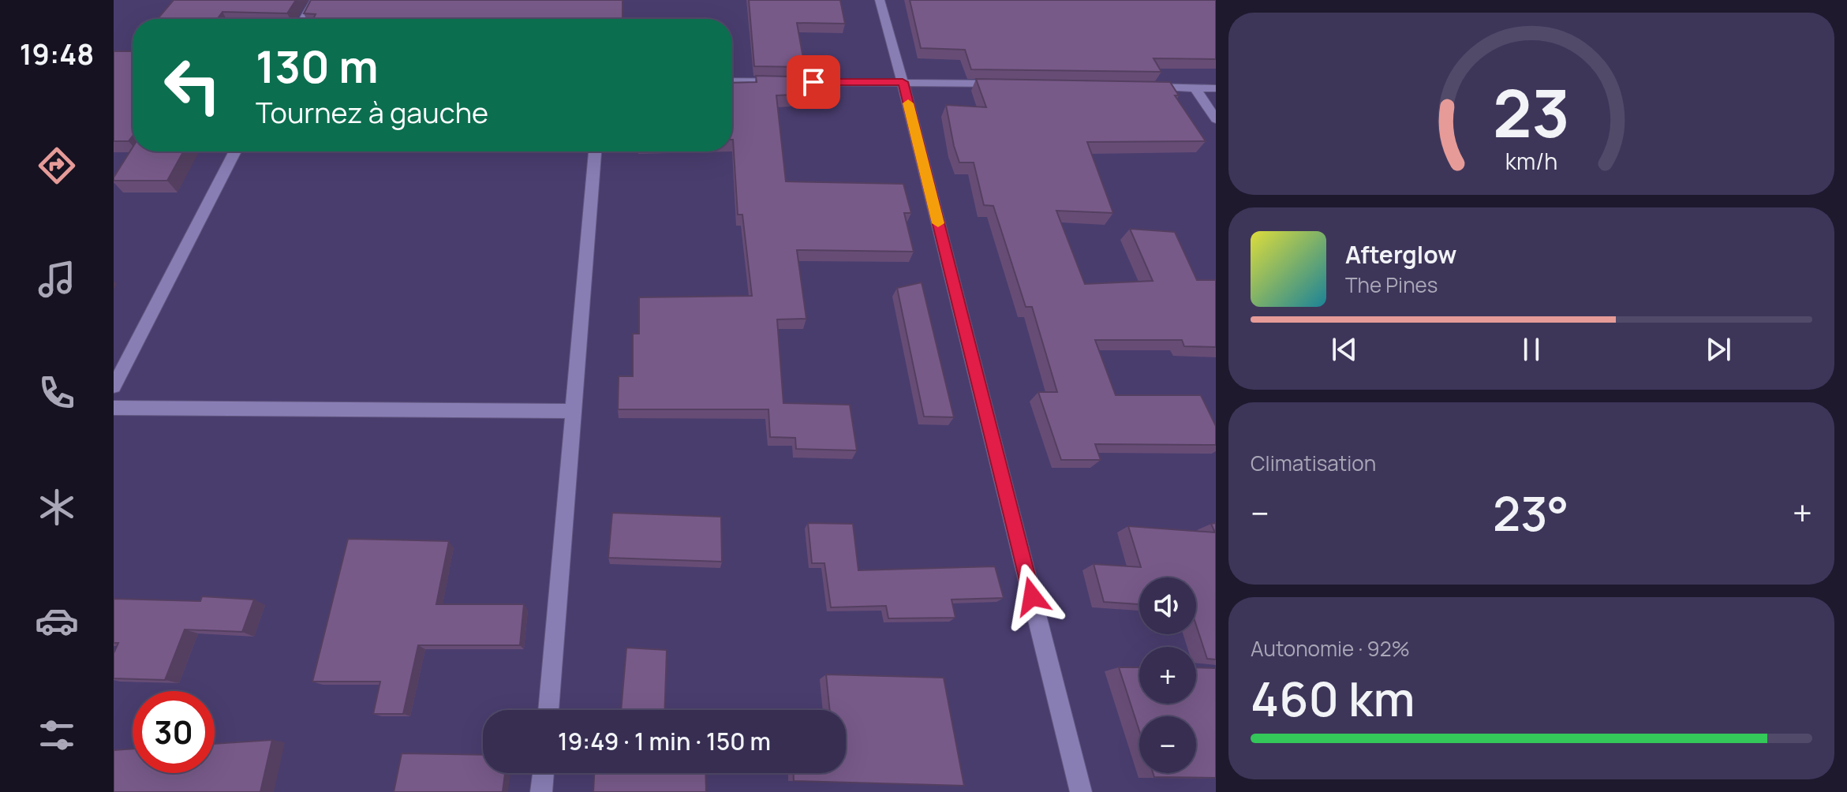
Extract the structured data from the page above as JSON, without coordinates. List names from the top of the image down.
{
  "page": {
    "tabs": "19:48",
    "turn": ["130 m", "Tournez à gauche"],
    "song": ["Afterglow", "The Pines"],
    "tile": [
      "Climatisation",
      ["Autonomie · 92%", "460 km"]
    ],
    "heat": ["−", "23°", "+"],
    "map_buttons": ["+", "−"],
    "limit": "30",
    "trip": "19:49 · 1 min · 150 m",
    "gauge": ["23", "km/h"]
  }
}
